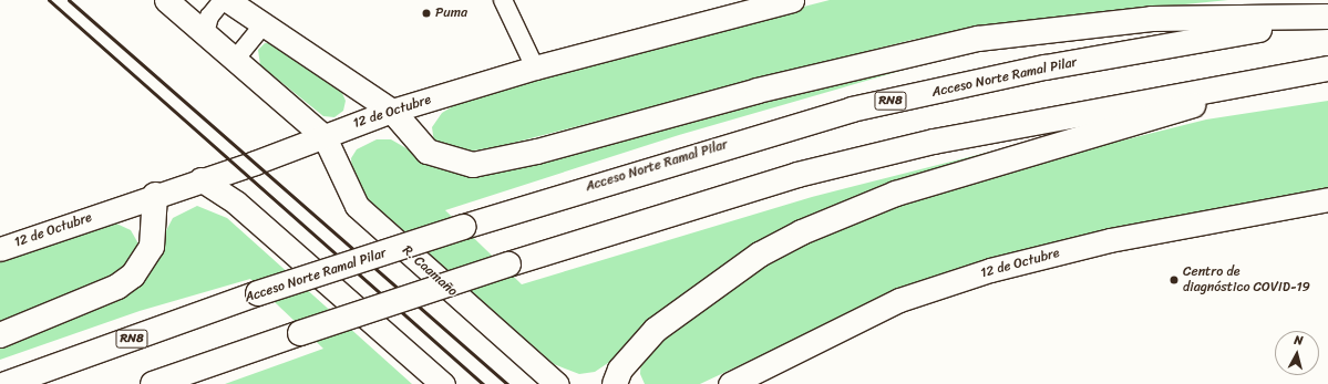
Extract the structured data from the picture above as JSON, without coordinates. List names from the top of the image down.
{
  "streets": {
    "highway": ["Acceso Norte Ramal Pilar", "RN8"],
    "street": ["12 de Octubre", "R. Caamaño"]
  },
  "crossings": [
    ["12 de Octubre", "R. Caamaño"]
  ],
  "places": ["Puma", "Centro de diagnóstico COVID-19"],
  "north": "top"
}
